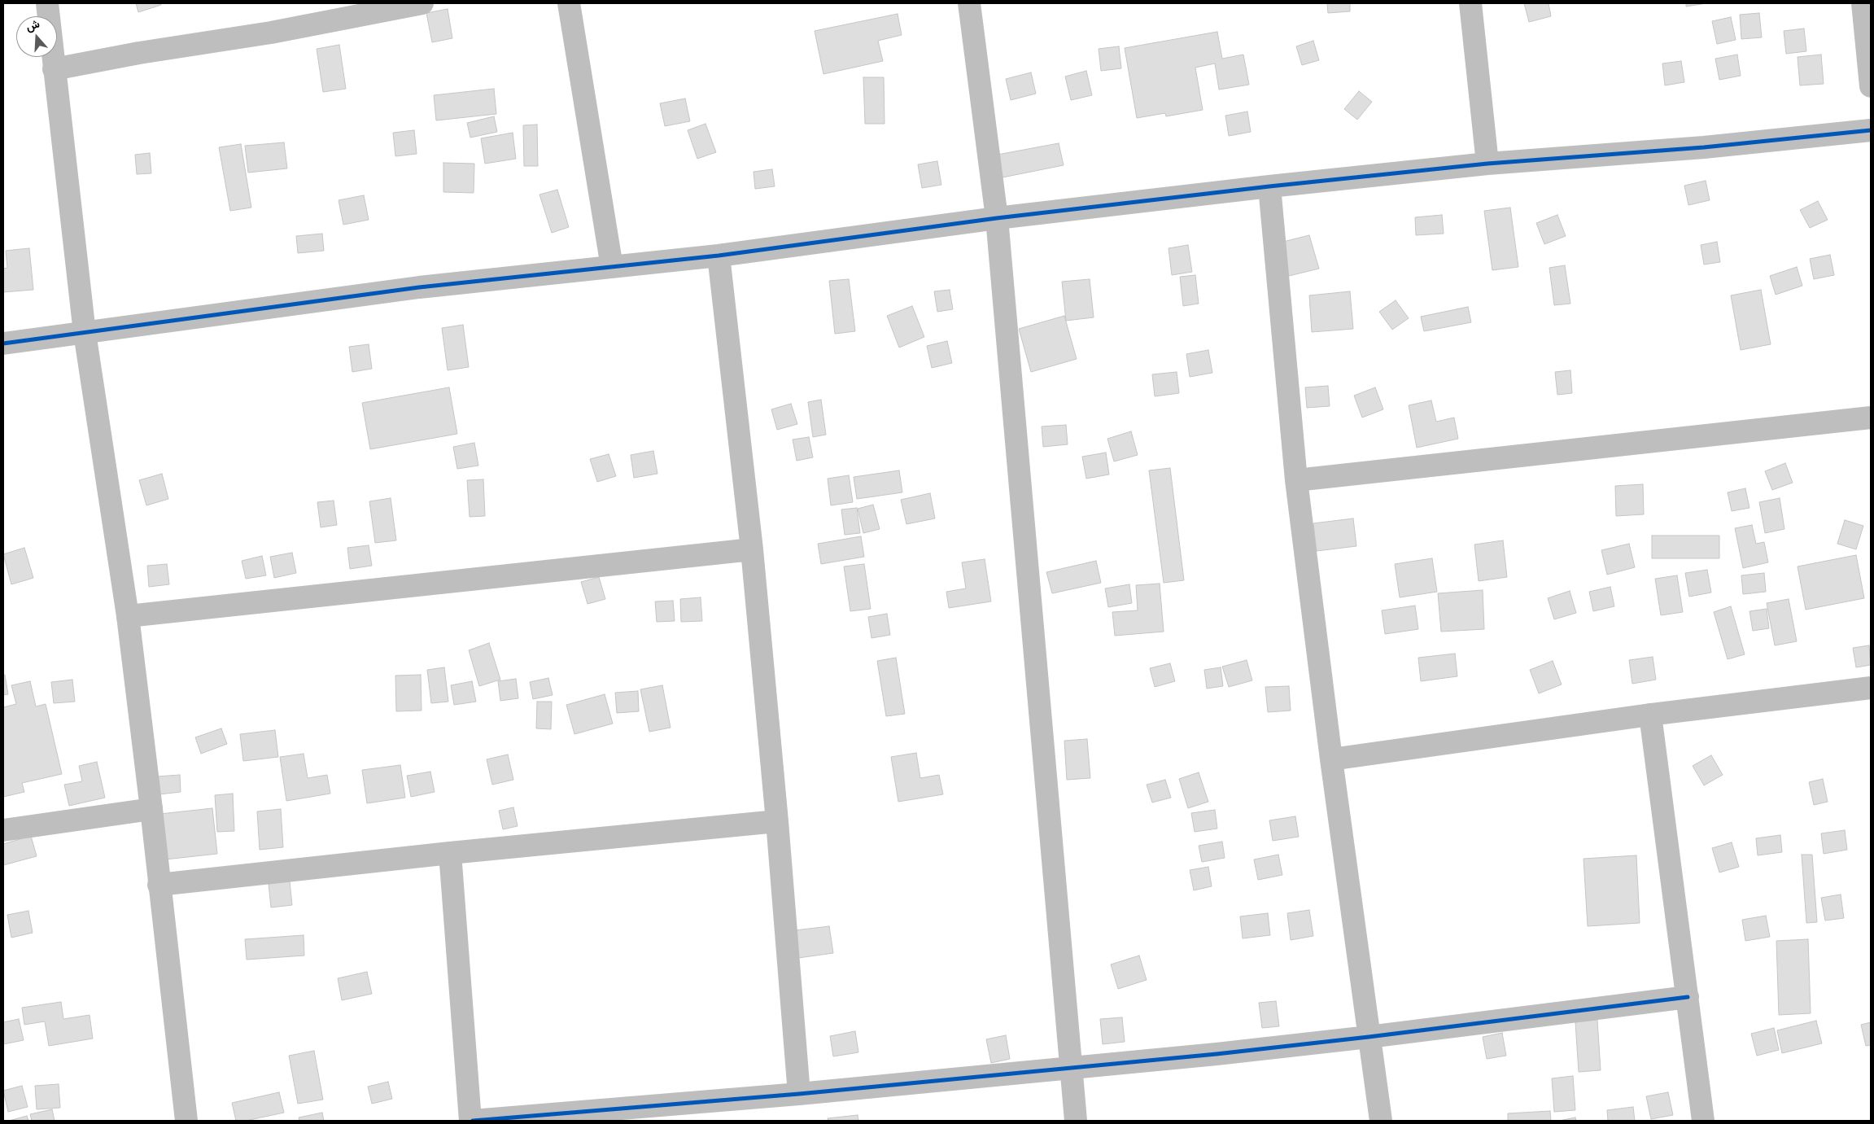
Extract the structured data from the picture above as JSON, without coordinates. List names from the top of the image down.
{
  "north": "top"
}
